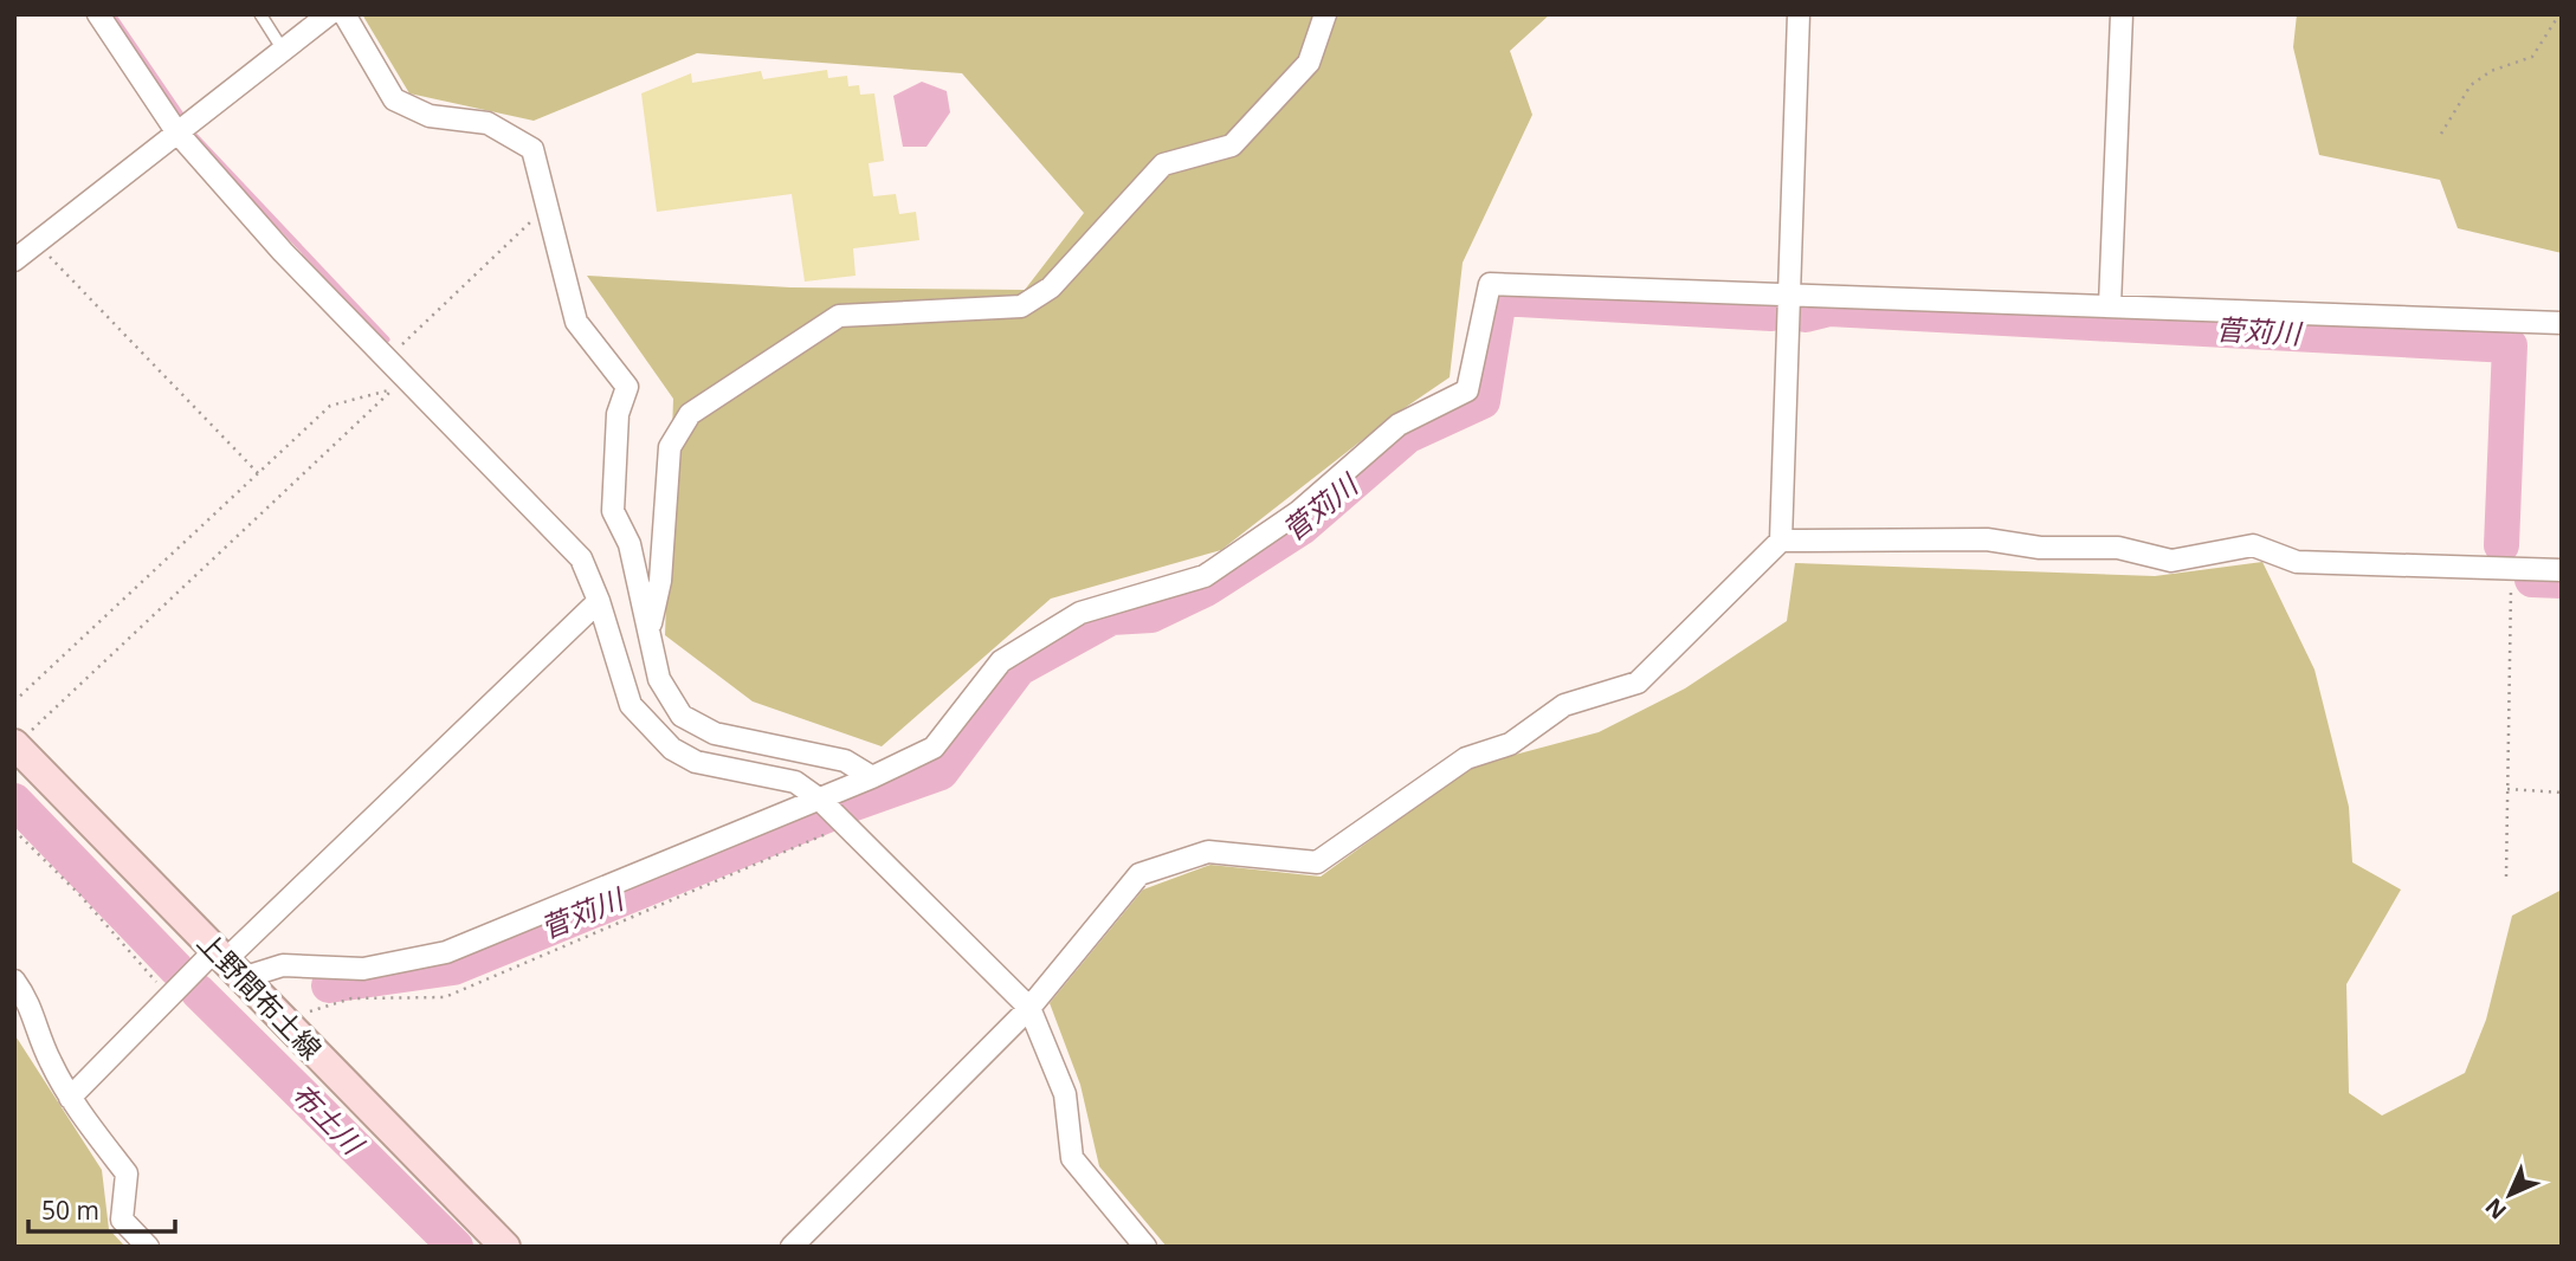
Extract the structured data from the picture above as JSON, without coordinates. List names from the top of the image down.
{
  "streets": {
    "main road": ["上野間布土線"]
  },
  "water": ["菅苅川", "布土川"],
  "scale_bar": "50 m",
  "north": "bottom left"
}
